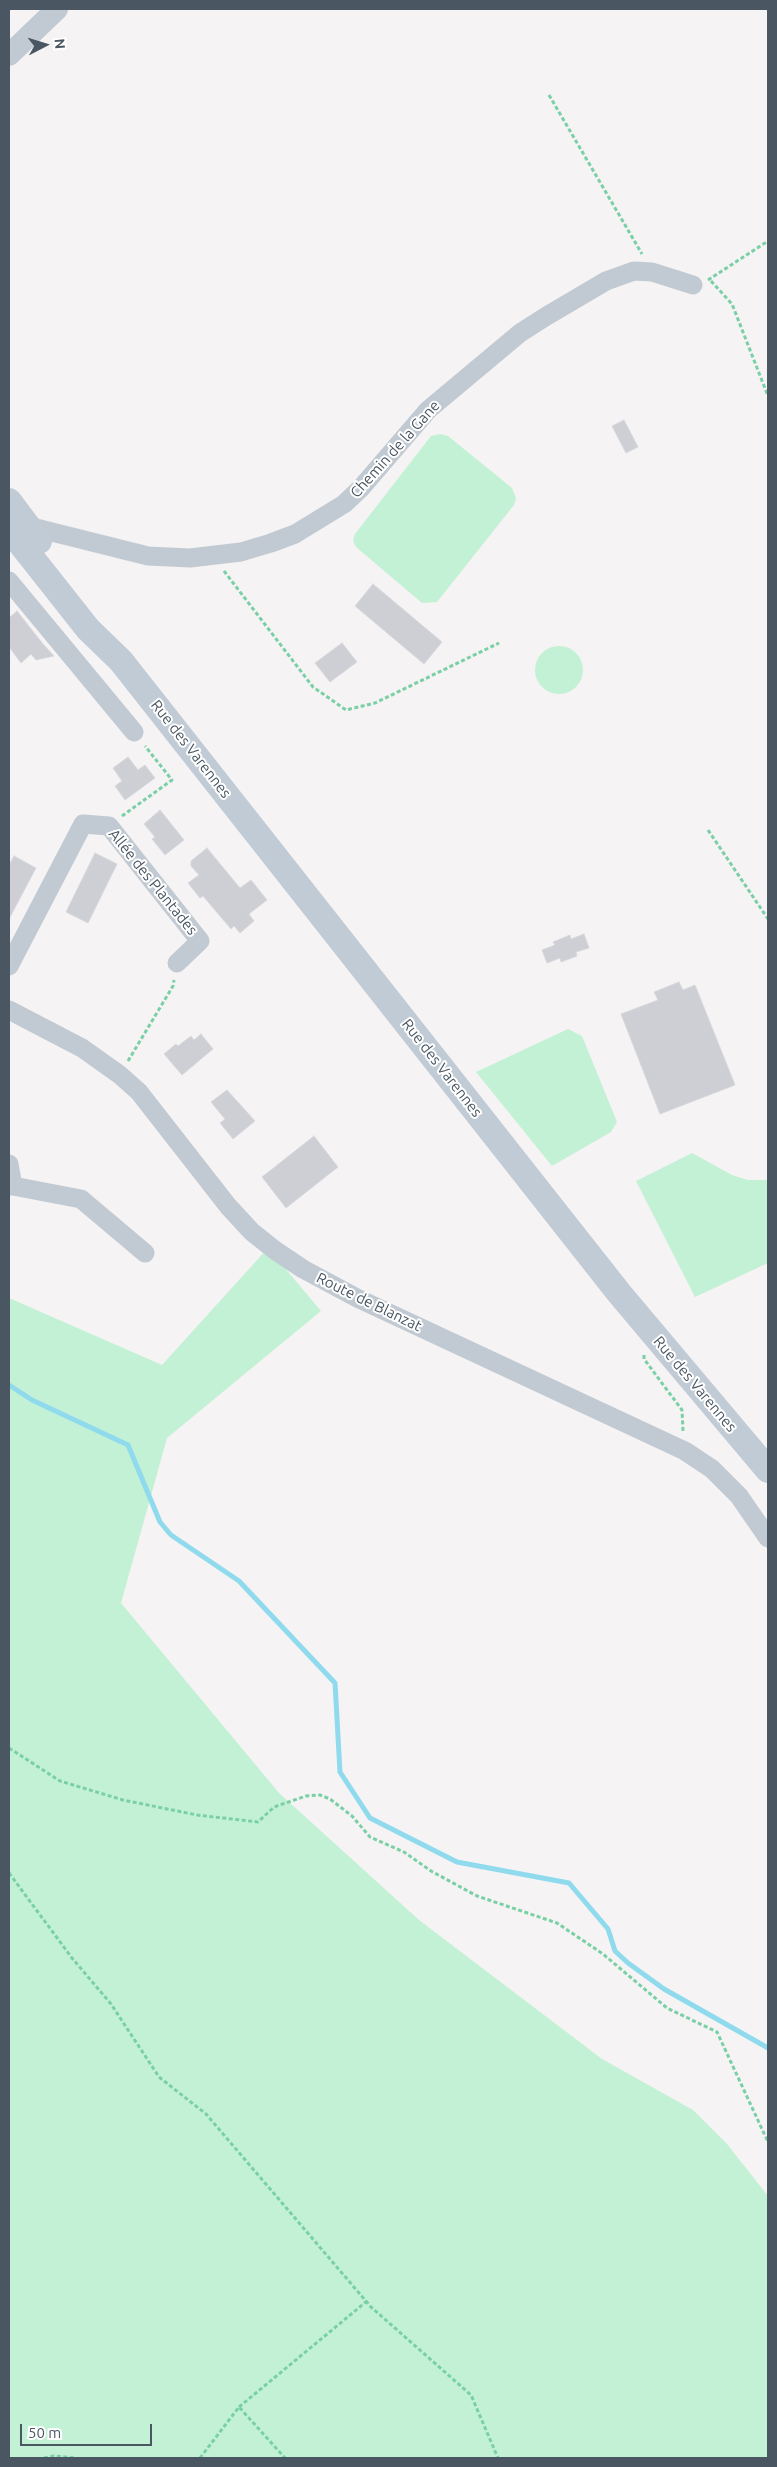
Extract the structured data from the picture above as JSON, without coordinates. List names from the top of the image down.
{
  "streets": {
    "main road": ["Rue des Varennes"],
    "street": ["Chemin de la Gane", "Allée des Plantades", "Route de Blanzat"]
  },
  "crossings": [
    ["Chemin de la Gane", "Rue des Varennes"]
  ],
  "scale_bar": "50 m",
  "north": "right"
}
